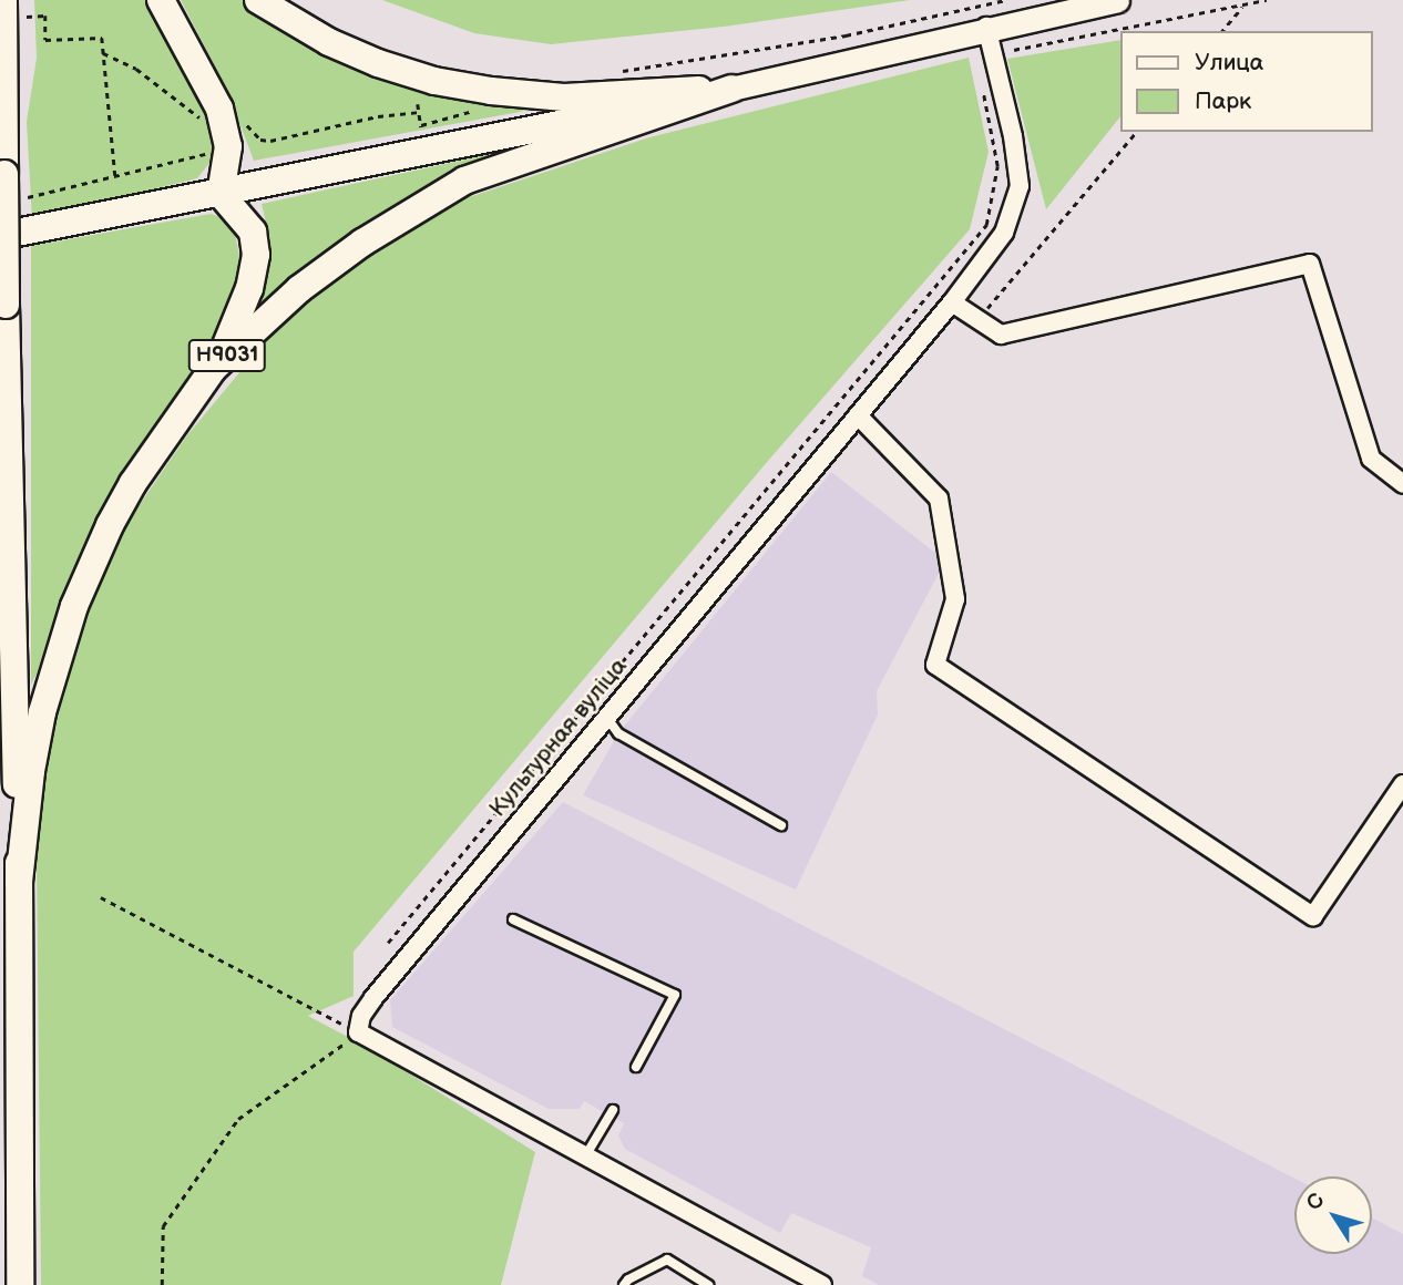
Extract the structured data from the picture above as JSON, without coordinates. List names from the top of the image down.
{
  "streets": {
    "highway": ["Н9031"],
    "street": ["Культурная вуліца"]
  },
  "crossings": [
    ["Н9031", "Культурная вуліца"]
  ],
  "legend": ["Улица", "Парк"],
  "north": "top left"
}
